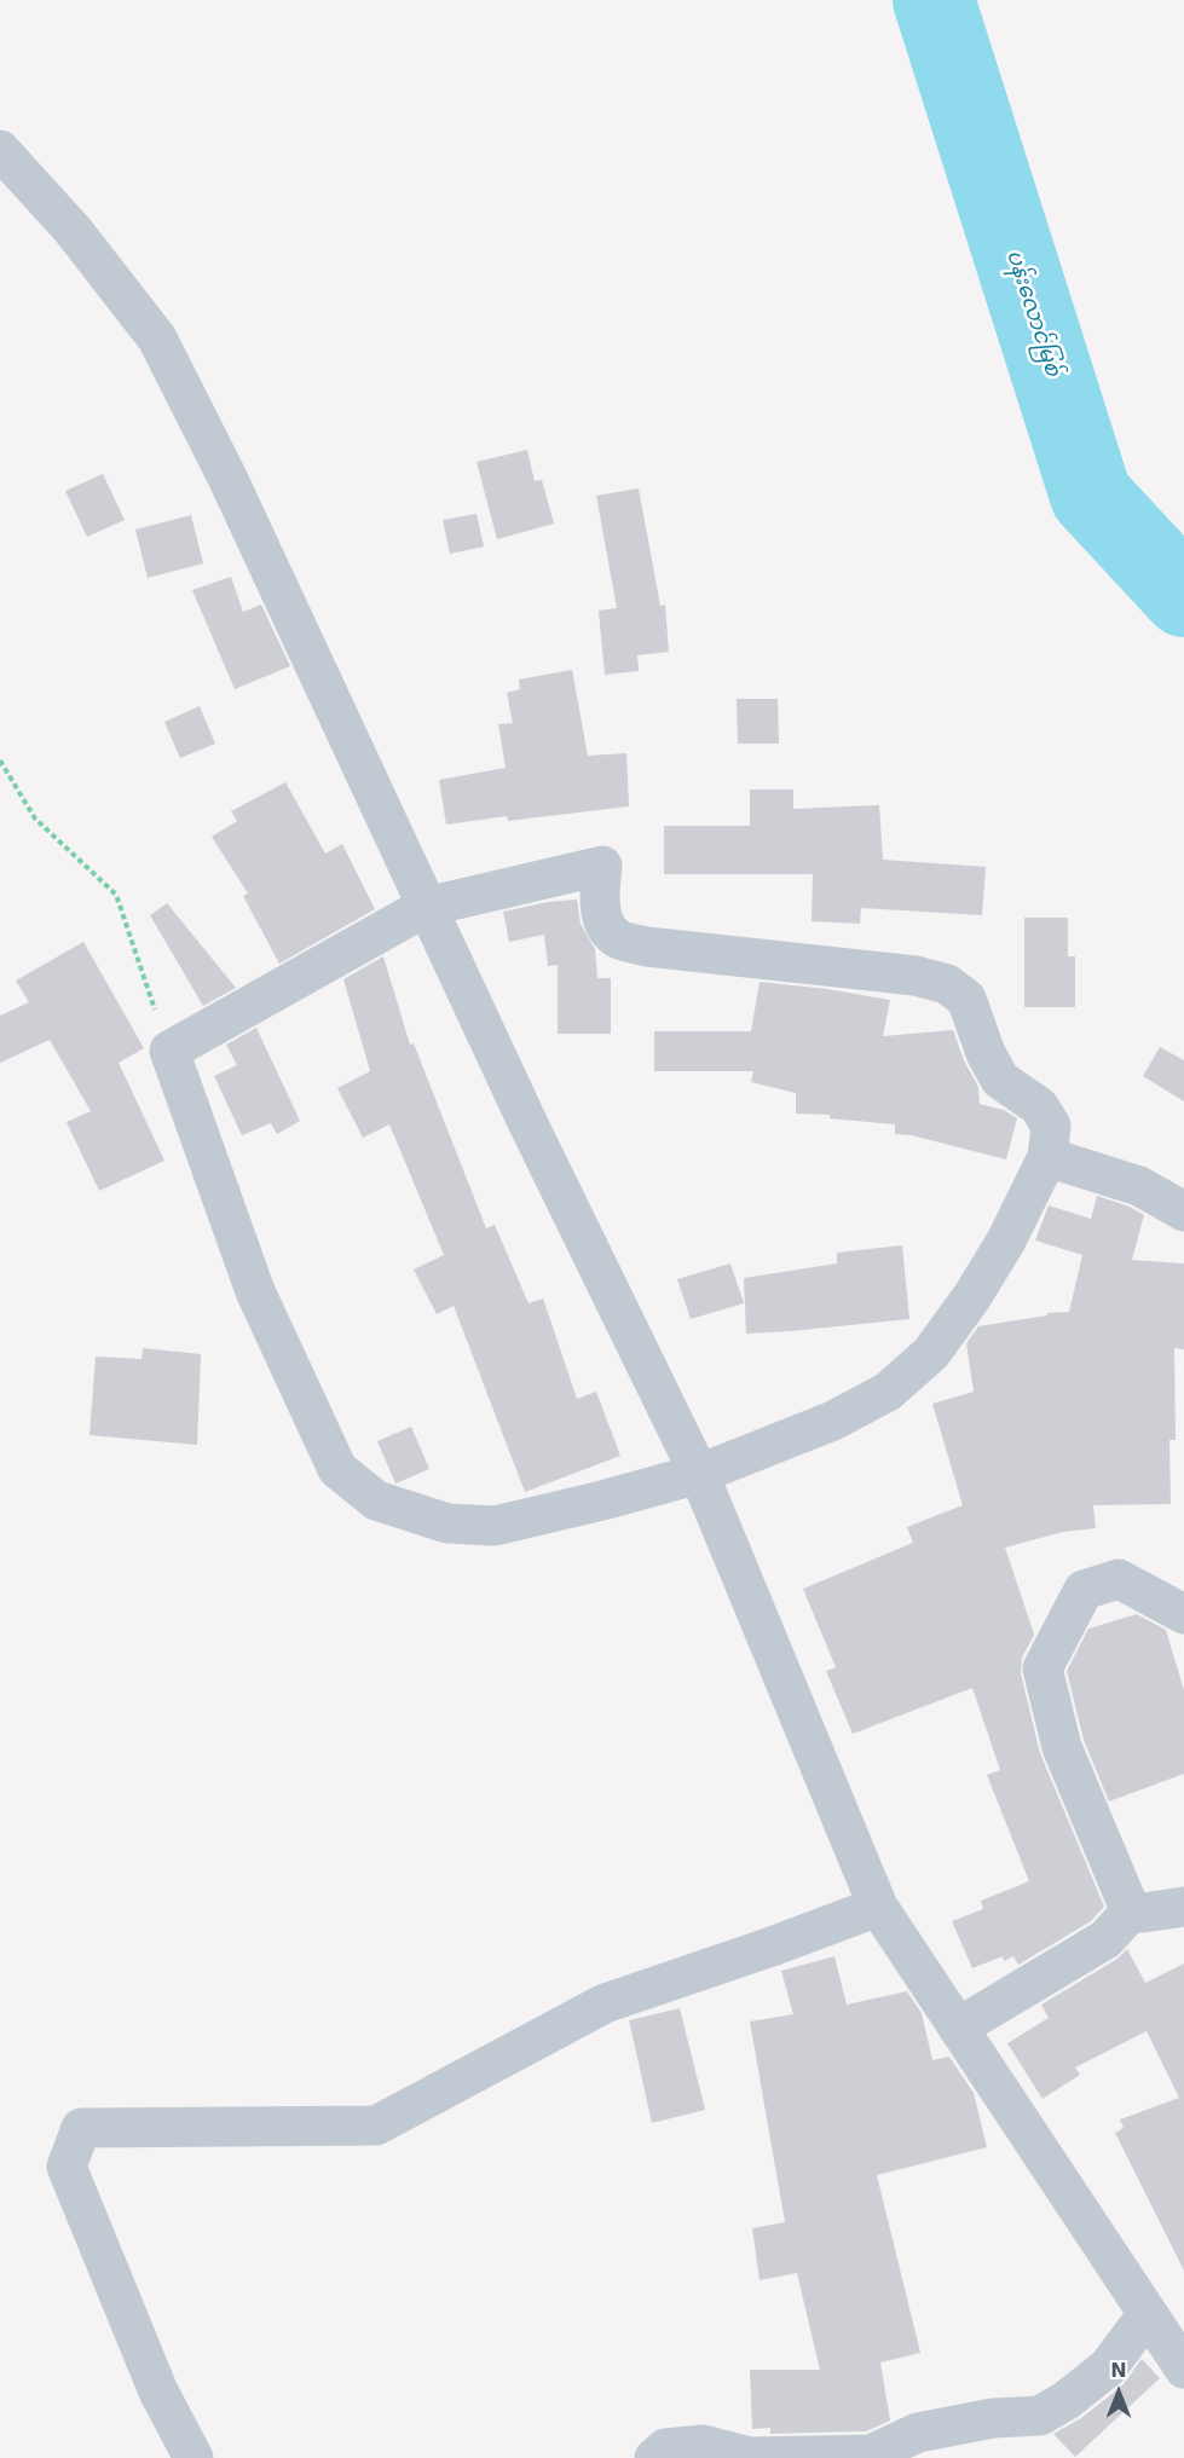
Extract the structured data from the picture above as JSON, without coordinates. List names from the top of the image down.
{
  "water": ["ပန်းလောင်မြစ်"],
  "north": "top"
}
